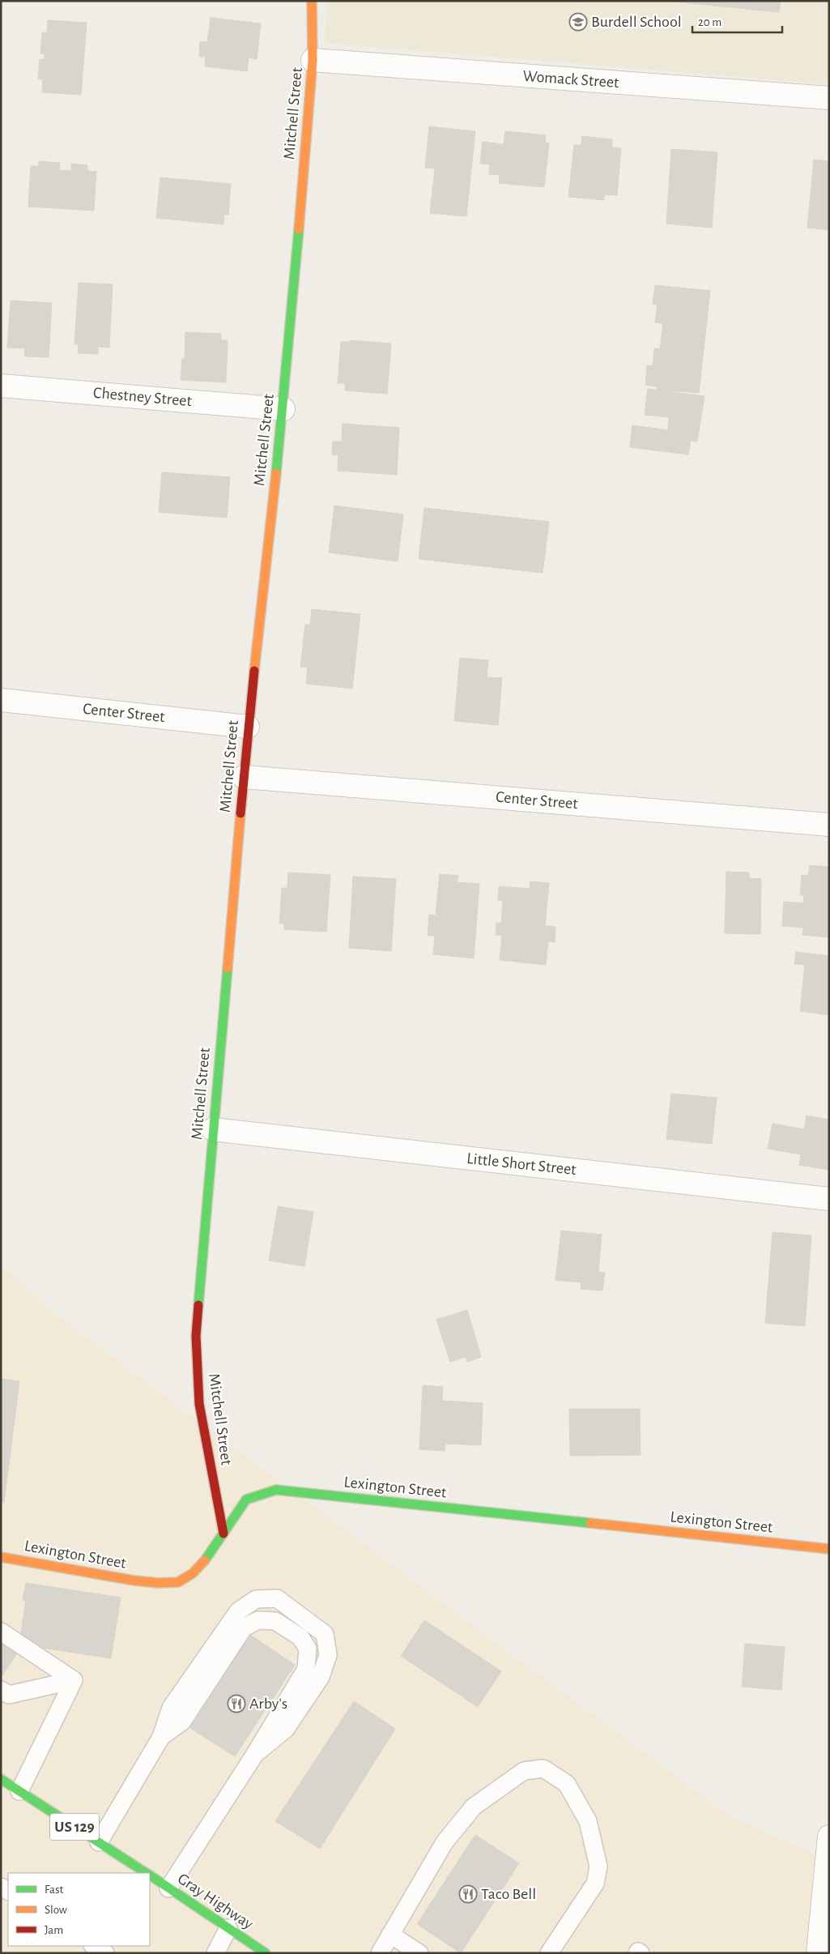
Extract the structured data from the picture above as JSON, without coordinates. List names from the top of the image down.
{
  "streets": {
    "main road": [
      "Mitchell Street",
      "Lexington Street",
      "US 129",
      "Gray Highway"
    ],
    "street": [
      "Womack Street",
      "Chestney Street",
      "Center Street",
      "Little Short Street"
    ]
  },
  "crossings": [
    ["Womack Street", "Mitchell Street"],
    ["Mitchell Street", "Chestney Street"],
    ["Mitchell Street", "Center Street"],
    ["Mitchell Street", "Little Short Street"],
    ["Mitchell Street", "Lexington Street"]
  ],
  "places": {
    "school or university": ["Burdell School"],
    "restaurant": ["Arby's", "Taco Bell"]
  },
  "legend": ["Fast", "Slow", "Jam"],
  "scale_bar": "20 m"
}
